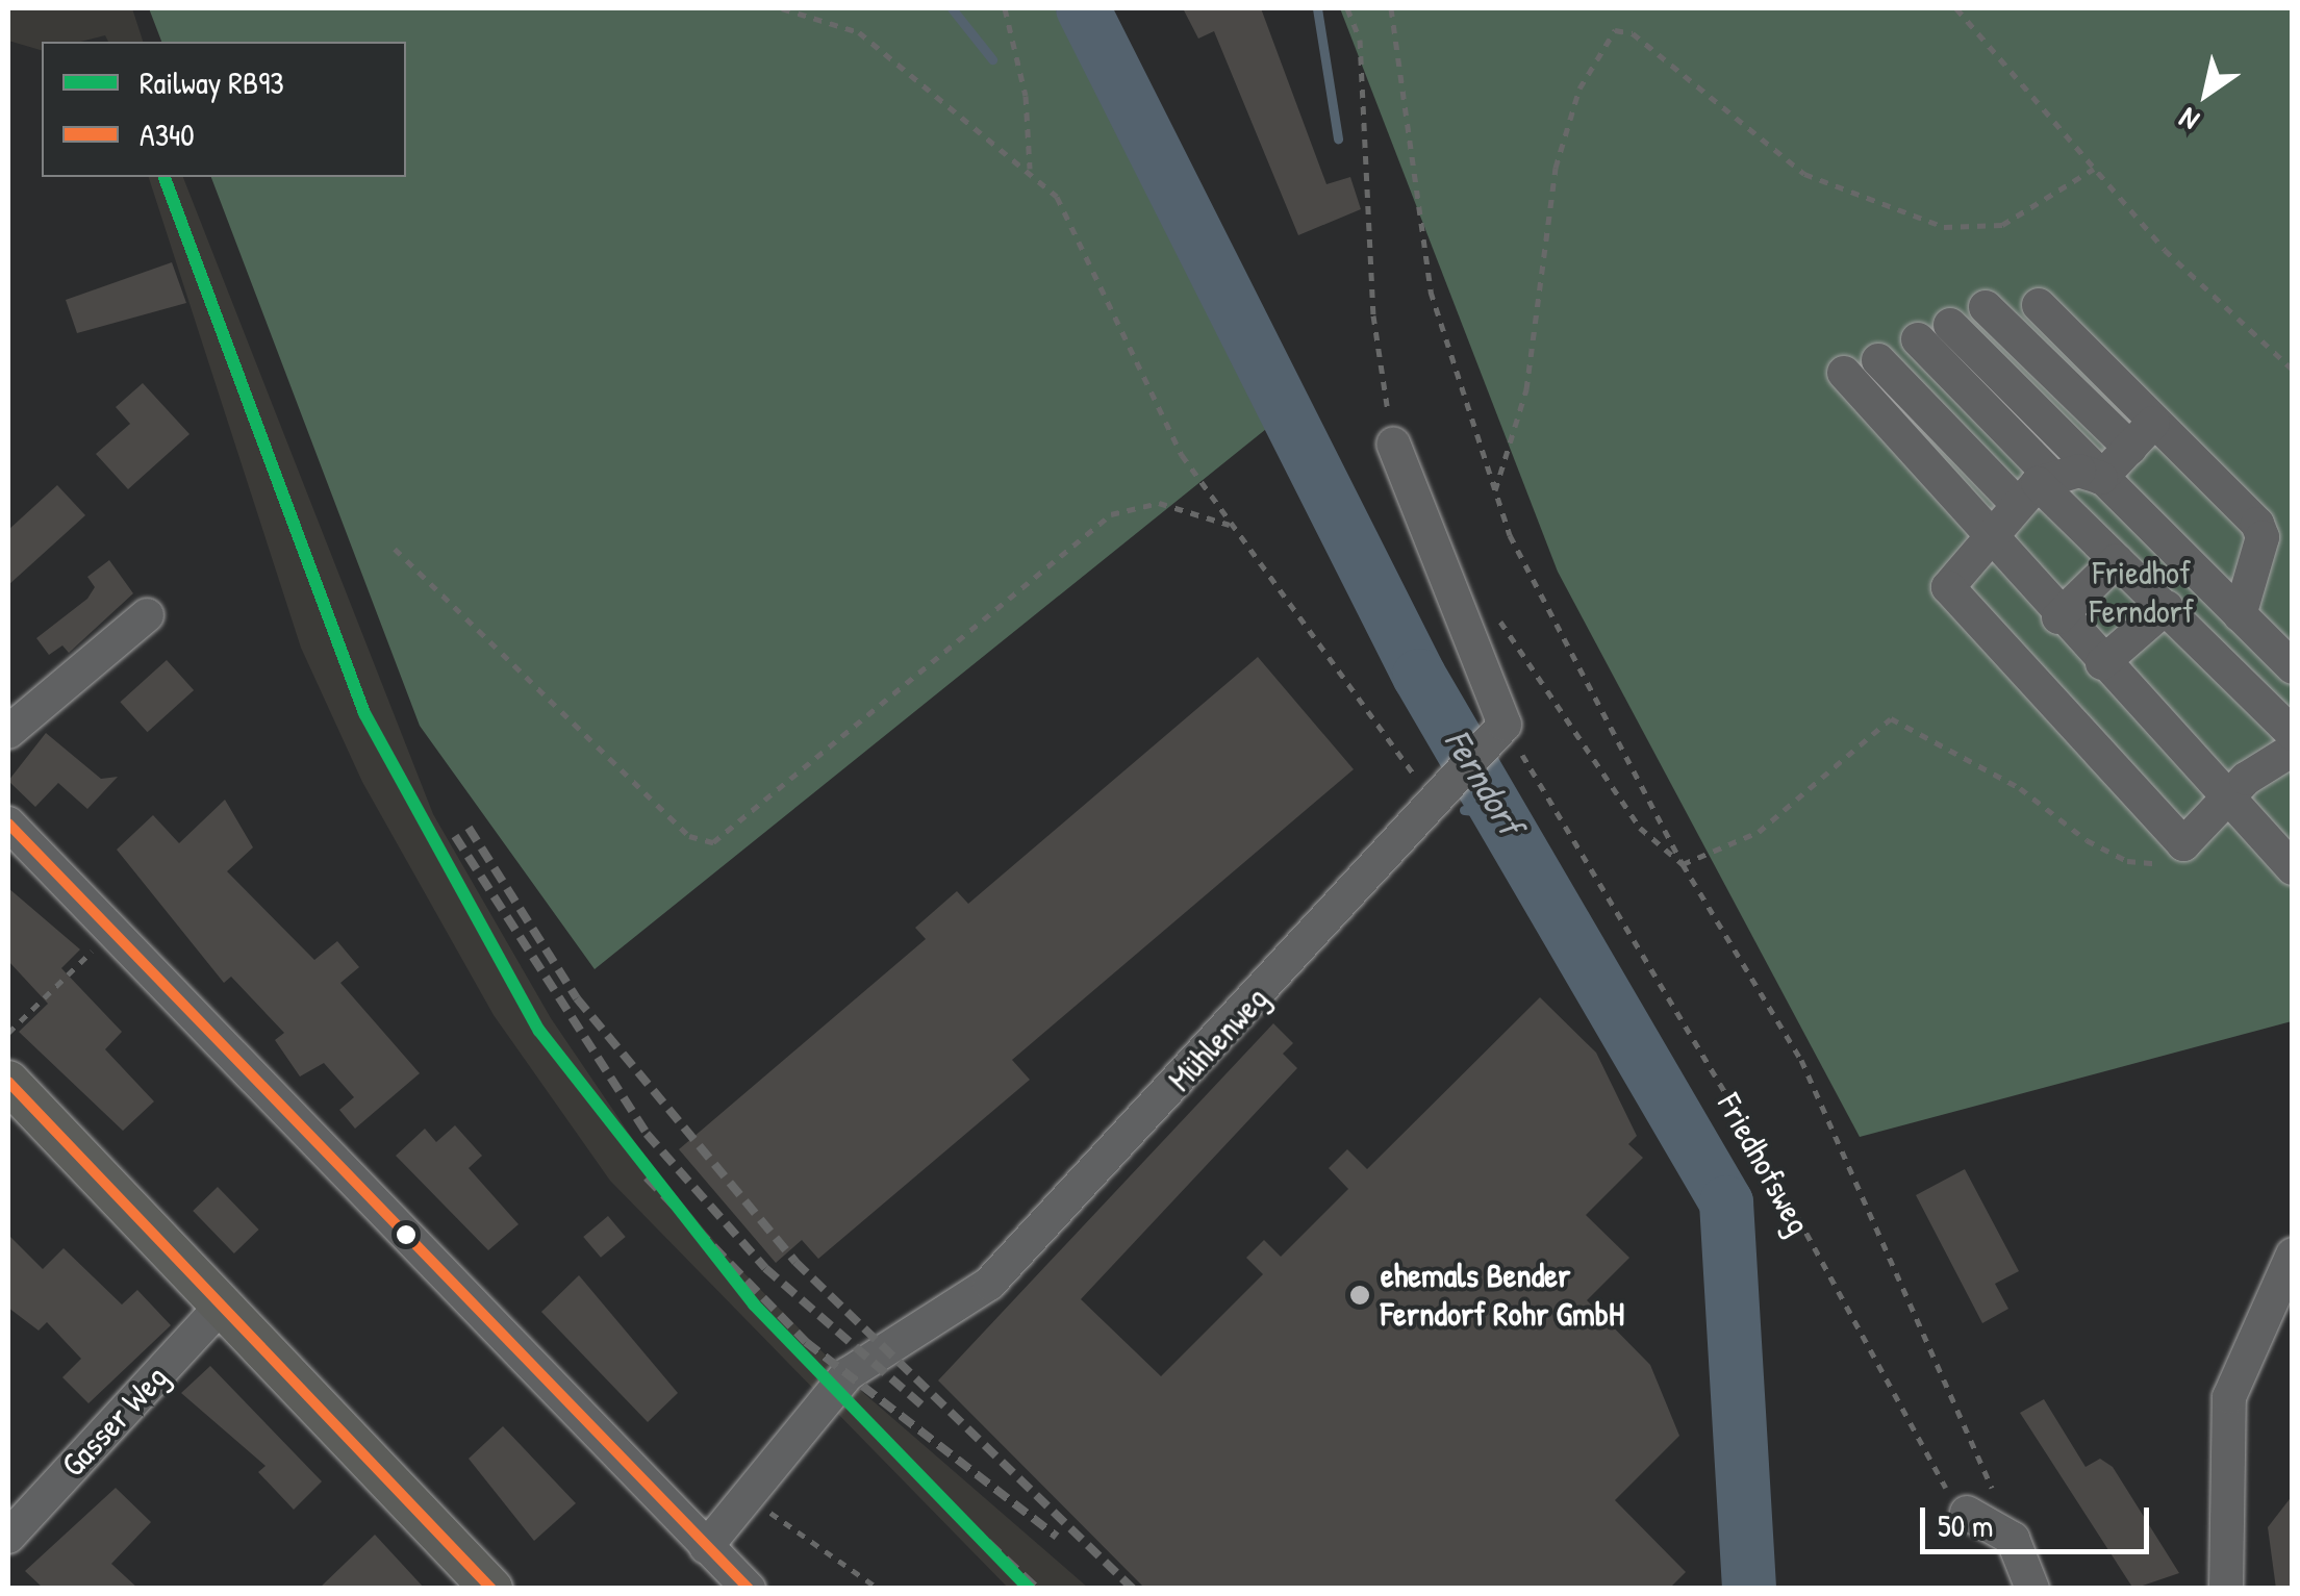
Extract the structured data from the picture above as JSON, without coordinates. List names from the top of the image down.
{
  "streets": {
    "street": ["Mühlenweg", "Gasser Weg"],
    "path": ["Friedhofsweg"]
  },
  "crossings": [
    ["Mühlenweg", "Friedhofsweg"]
  ],
  "water": ["Ferndorf"],
  "parks": ["Friedhof Ferndorf"],
  "places": ["ehemals Bender Ferndorf Rohr GmbH"],
  "lines": ["rail line RB93", "transit line A340"],
  "legend": ["Railway RB93", "A340"],
  "scale_bar": "50 m",
  "north": "bottom left"
}
